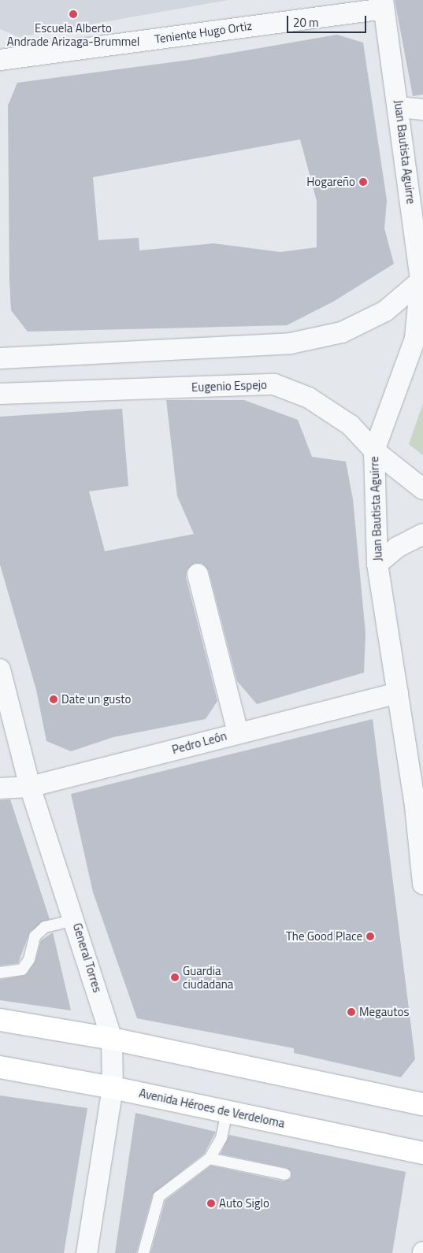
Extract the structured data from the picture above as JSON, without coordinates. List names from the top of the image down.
{
  "streets": {
    "main road": ["Avenida Héroes de Verdeloma"],
    "street": [
      "Teniente Hugo Ortiz",
      "Juan Bautista Aguirre",
      "Eugenio Espejo",
      "Pedro León",
      "General Torres"
    ]
  },
  "crossings": [
    ["Teniente Hugo Ortiz", "Juan Bautista Aguirre"],
    ["Juan Bautista Aguirre", "Eugenio Espejo"],
    ["Juan Bautista Aguirre", "Pedro León"],
    ["Pedro León", "General Torres"],
    ["General Torres", "Avenida Héroes de Verdeloma"]
  ],
  "places": [
    "Escuela Alberto Andrade Arizaga-Brummel",
    "Hogareño",
    "Date un gusto",
    "The Good Place",
    "Guardia ciudadana",
    "Megautos",
    "Auto Siglo"
  ],
  "scale_bar": "20 m"
}
